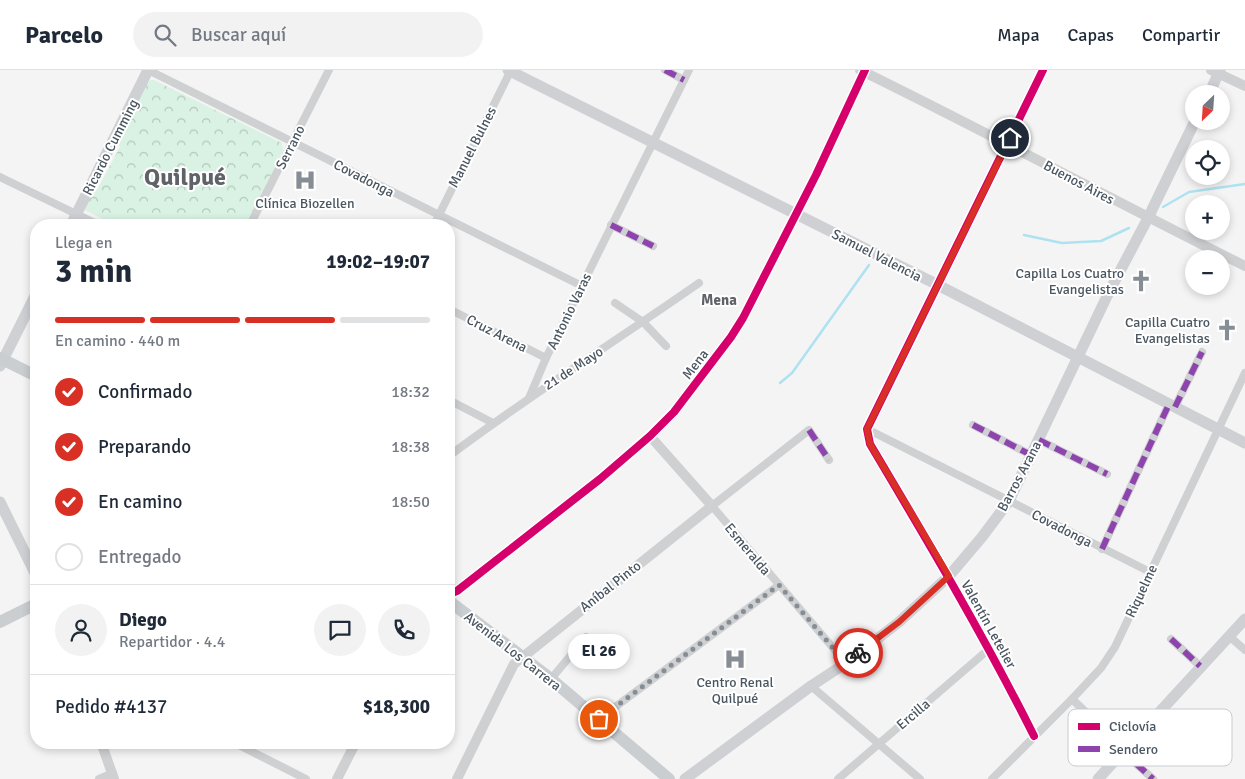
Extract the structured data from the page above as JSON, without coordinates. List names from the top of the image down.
{
  "streets": {
    "main road": [
      "Ricardo Cumming",
      "Samuel Valencia",
      "Barros Arana",
      "Avenida Los Carrera"
    ],
    "street": [
      "Serrano",
      "Manuel Bulnes",
      "Covadonga",
      "Buenos Aires",
      "Antonio Varas",
      "Cruz Arena",
      "Mena",
      "21 de Mayo",
      "Esmeralda",
      "Aníbal Pinto",
      "Riquelme",
      "Valentín Letelier",
      "Ercilla"
    ]
  },
  "crossings": [
    ["Ricardo Cumming", "Covadonga"],
    ["Serrano", "Covadonga"],
    ["Manuel Bulnes", "Covadonga"],
    ["Manuel Bulnes", "Samuel Valencia"],
    ["Covadonga", "Antonio Varas"],
    ["Covadonga", "Barros Arana"],
    ["Covadonga", "Riquelme"],
    ["Covadonga", "Valentín Letelier"],
    ["Buenos Aires", "Mena"],
    ["Buenos Aires", "Barros Arana"],
    ["Samuel Valencia", "Antonio Varas"],
    ["Samuel Valencia", "Mena"],
    ["Samuel Valencia", "Barros Arana"],
    ["Samuel Valencia", "Riquelme"],
    ["Antonio Varas", "Cruz Arena"],
    ["Antonio Varas", "21 de Mayo"],
    ["Mena", "Esmeralda"],
    ["Barros Arana", "Esmeralda"],
    ["Barros Arana", "Valentín Letelier"],
    ["Esmeralda", "Aníbal Pinto"],
    ["Aníbal Pinto", "Avenida Los Carrera"],
    ["Riquelme", "Valentín Letelier"],
    ["Valentín Letelier", "Ercilla"]
  ],
  "districts": ["Quilpué", "Mena"],
  "places": {
    "hospital": ["Clínica Biozellen", "Centro Renal Quilpué"],
    "church": ["Capilla Los Cuatro Evangelistas", "Capilla Cuatro Evangelistas"],
    "other": ["El 26"]
  },
  "legend": ["Ciclovía", "Sendero"],
  "north": "bottom left",
  "page": {
    "header": "Parcelo",
    "search": "Buscar aquí",
    "nav": ["Mapa", "Capas", "Compartir"],
    "map_buttons": ["+", "−"],
    "heading": ["3 min", "Llega en", "19:02–19:07"],
    "panel": [
      "Diego",
      "Repartidor · 4.4",
      "Pedido #4137",
      "$18,300"
    ],
    "bar": "En camino · 440 m",
    "list": [
      ["Confirmado", "18:32"],
      ["Preparando", "18:38"],
      ["En camino", "18:50"],
      "Entregado"
    ],
    "bubble": "El 26"
  }
}
